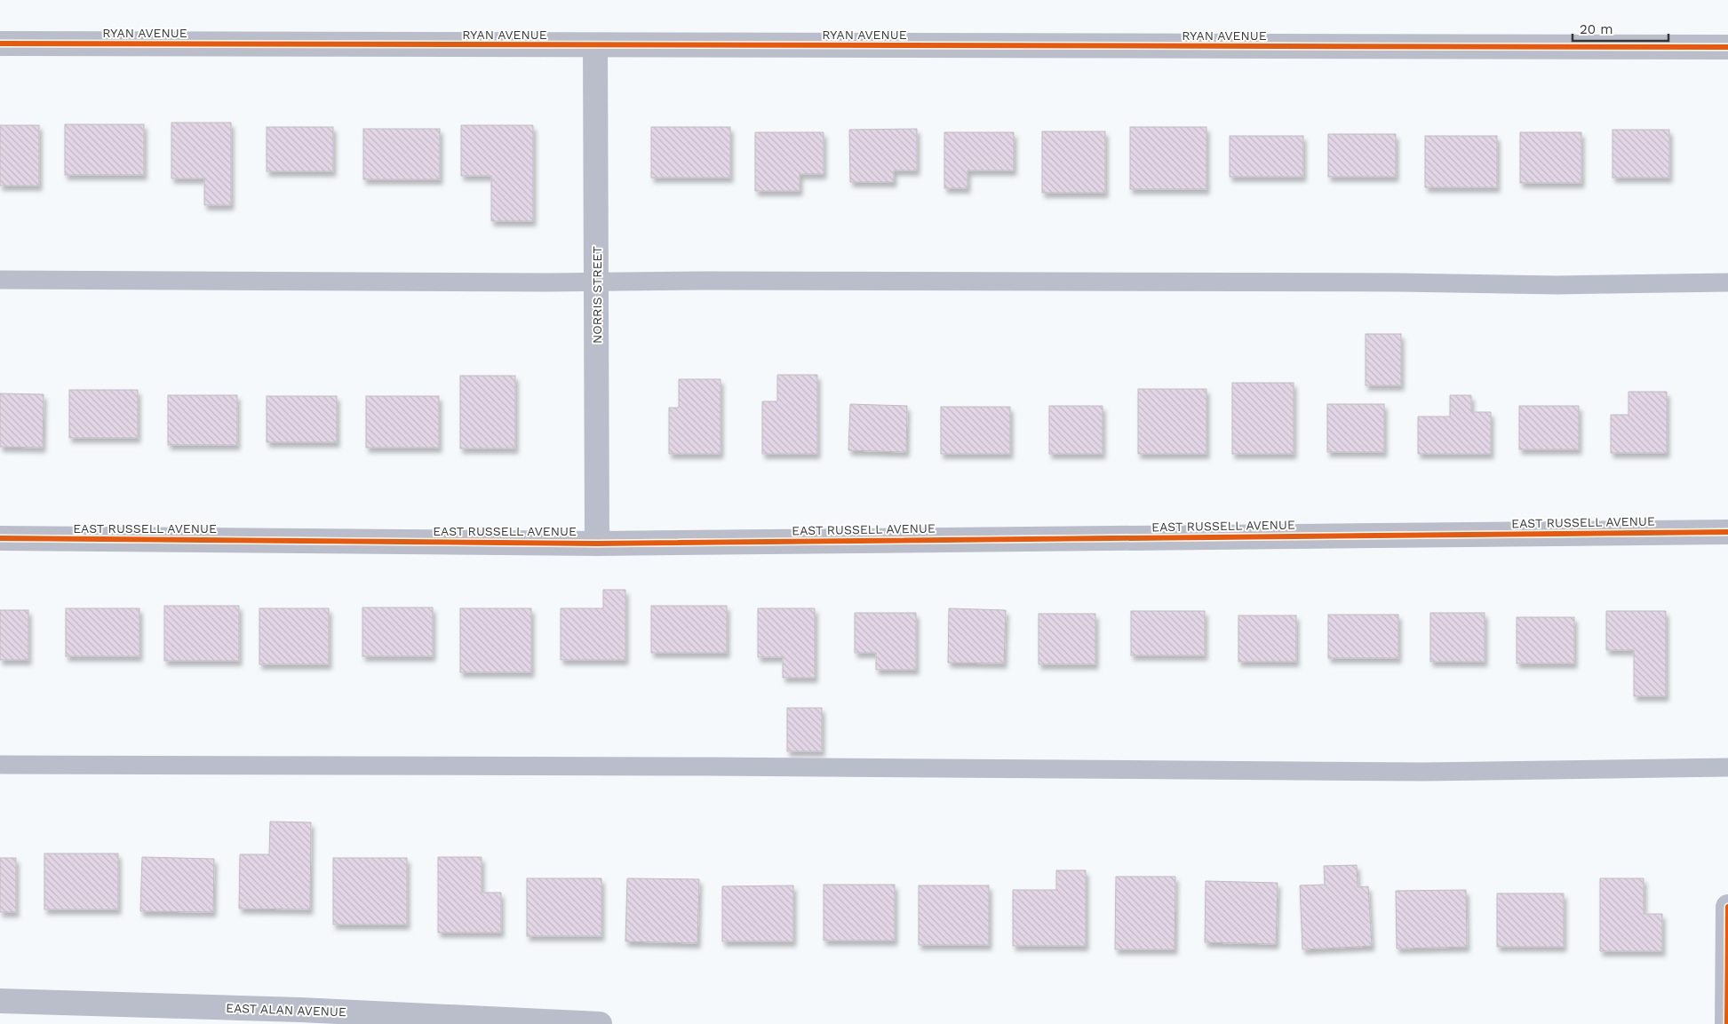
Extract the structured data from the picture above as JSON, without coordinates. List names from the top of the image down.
{
  "streets": {
    "street": [
      "RYAN AVENUE",
      "NORRIS STREET",
      "EAST RUSSELL AVENUE",
      "EAST ALAN AVENUE"
    ]
  },
  "crossings": [
    ["RYAN AVENUE", "NORRIS STREET"],
    ["NORRIS STREET", "EAST RUSSELL AVENUE"]
  ],
  "scale_bar": "20 m"
}
